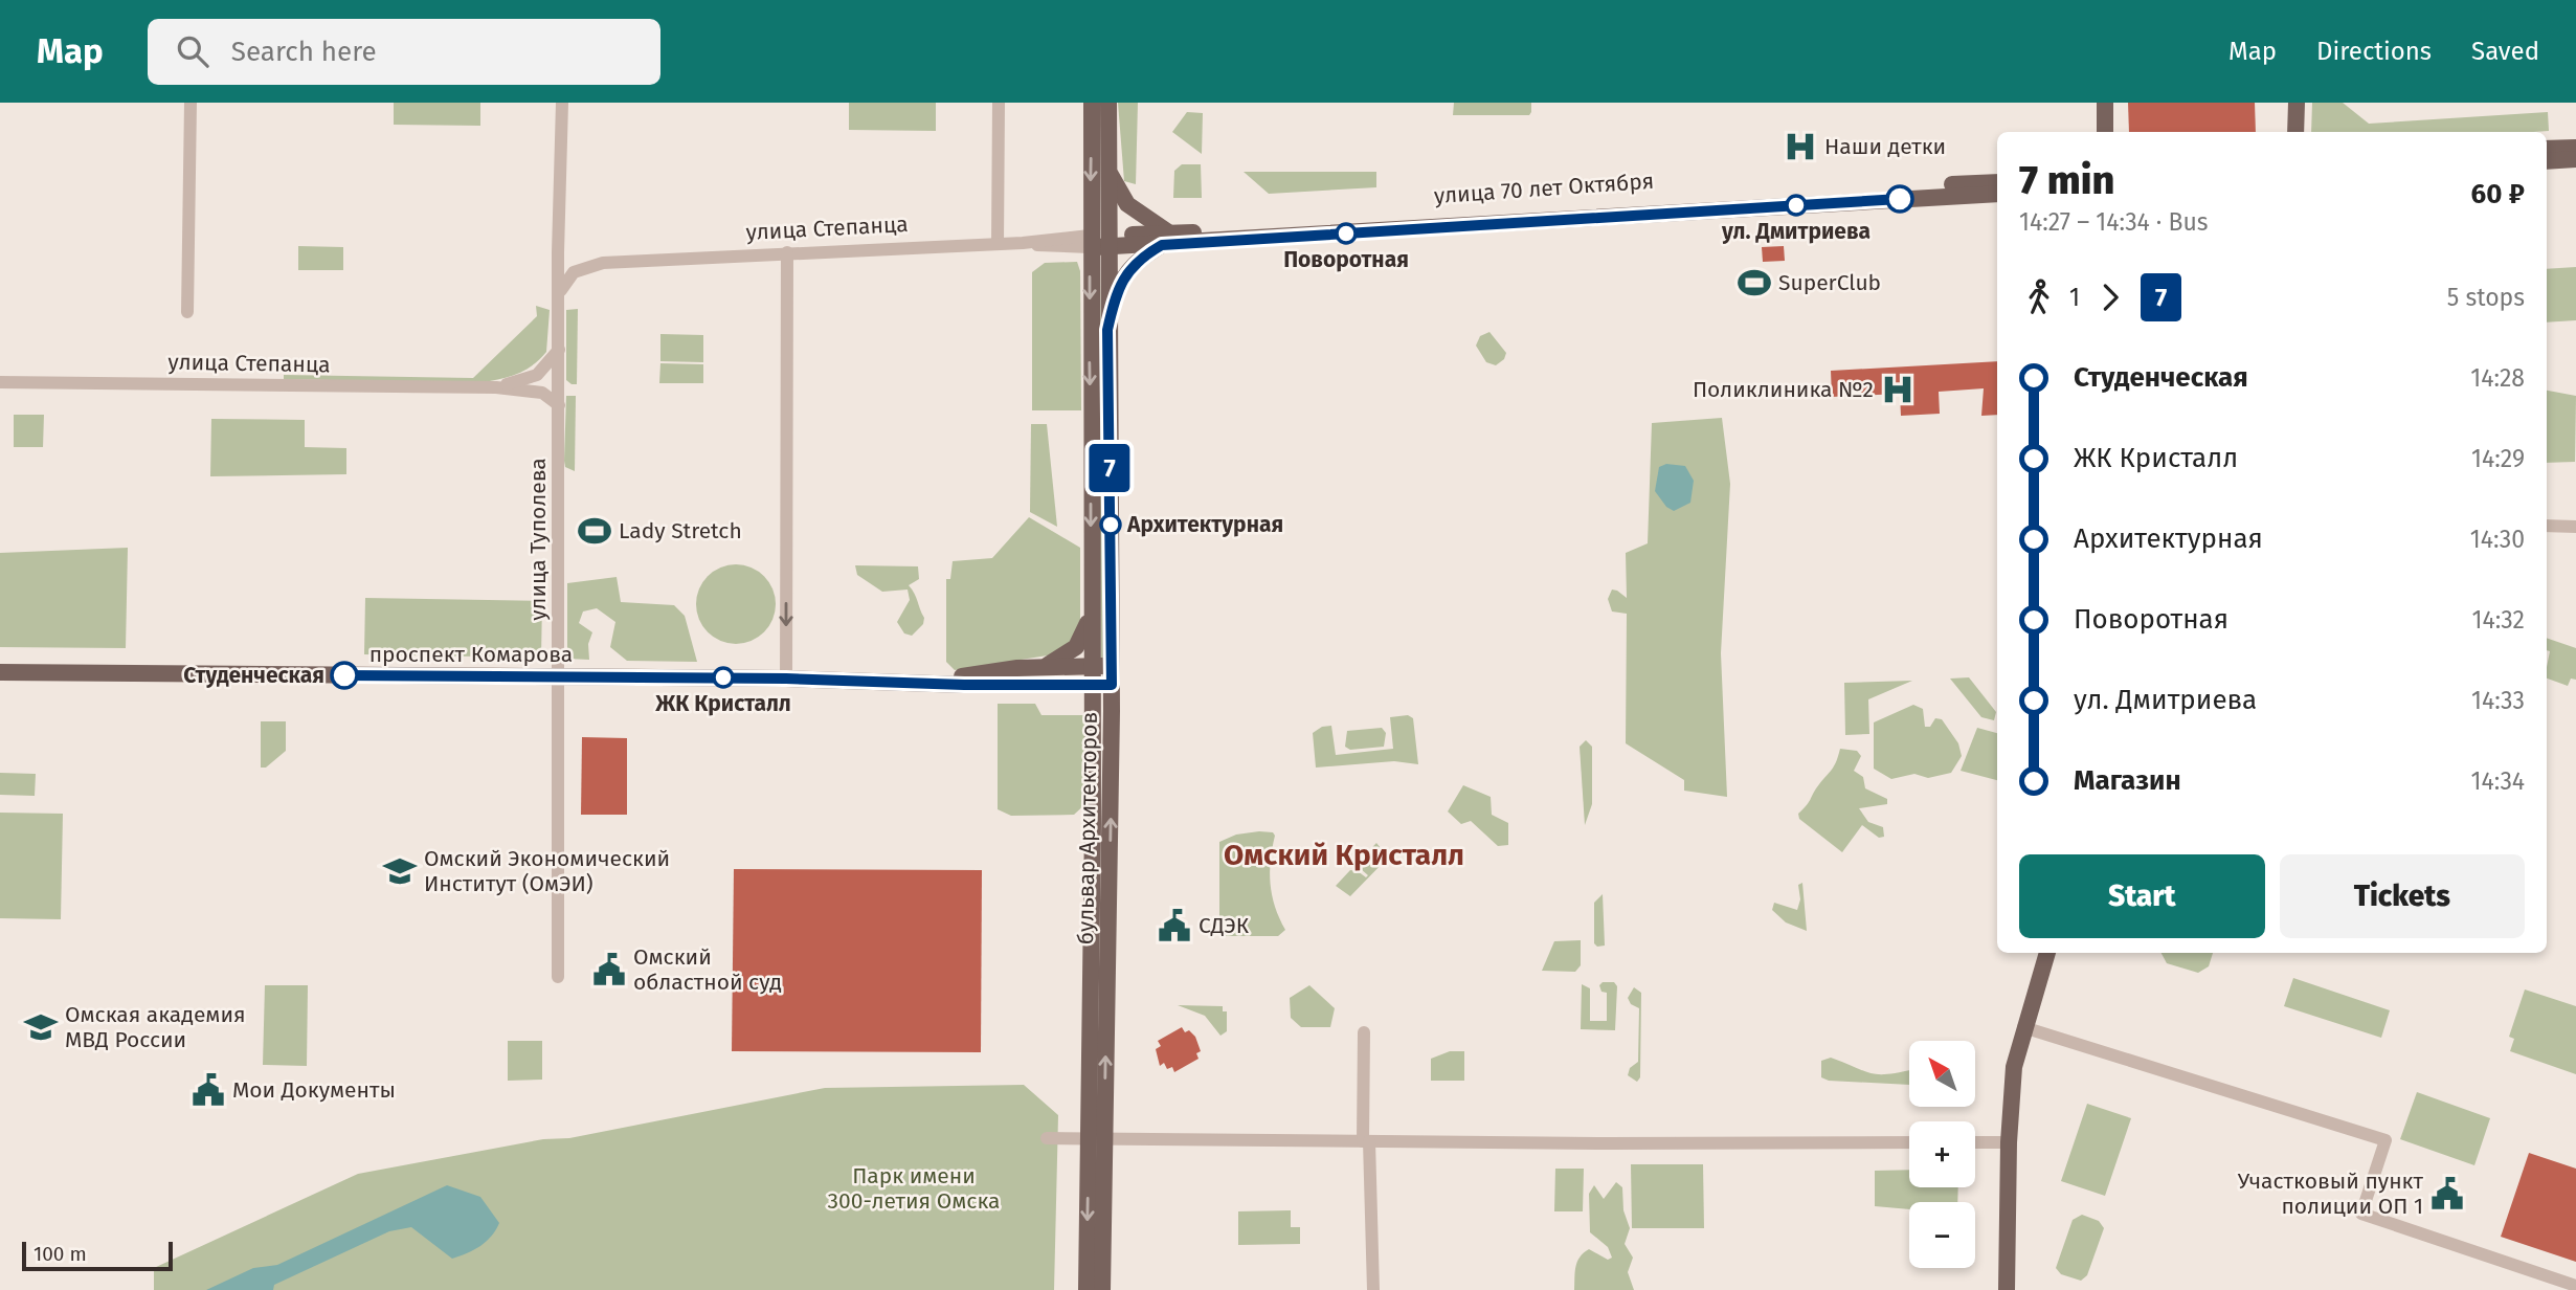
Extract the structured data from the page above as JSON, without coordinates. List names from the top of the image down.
{
  "streets": {
    "main road": ["улица 70 лет Октября", "проспект Комарова", "бульвар Архитекторов"],
    "street": ["улица Степанца", "улица Туполева"]
  },
  "crossings": [
    ["улица 70 лет Октября", "улица Степанца"],
    ["улица 70 лет Октября", "бульвар Архитекторов"],
    ["улица Степанца", "улица Туполева"],
    ["улица Степанца", "бульвар Архитекторов"],
    ["улица Туполева", "проспект Комарова"],
    ["проспект Комарова", "бульвар Архитекторов"]
  ],
  "districts": ["Омский Кристалл"],
  "parks": ["Парк имени 300-летия Омска"],
  "places": {
    "hospital": ["Наши детки", "Поликлиника №2"],
    "other": [
      "ул. Дмитриева",
      "Поворотная",
      "Архитектурная",
      "Студенческая",
      "ЖК Кристалл"
    ],
    "sports": ["SuperClub", "Lady Stretch"],
    "school or university": ["Омский Экономический Институт (ОмЭИ)", "Омская академия МВД России"],
    "public building": [
      "СДЭК",
      "Омский областной суд",
      "Мои Документы",
      "Участковый пункт полиции ОП 1"
    ]
  },
  "lines": ["bus line 7"],
  "scale_bar": "100 m",
  "north": "top left",
  "page": {
    "header": "Map",
    "search": "Search here",
    "nav": ["Map", "Directions", "Saved"],
    "on_map": "7",
    "heading": ["7 min", "14:27 – 14:34 · Bus", "60 ₽"],
    "legs": ["1", "7", "5 stops"],
    "list": [
      {
        "name": "Студенческая",
        "value": "14:28"
      },
      {
        "name": "ЖК Кристалл",
        "value": "14:29"
      },
      {
        "name": "Архитектурная",
        "value": "14:30"
      },
      {
        "name": "Поворотная",
        "value": "14:32"
      },
      {
        "name": "ул. Дмитриева",
        "value": "14:33"
      },
      {
        "name": "Магазин",
        "value": "14:34"
      }
    ],
    "buttons": ["Start", "Tickets"],
    "map_buttons": ["+", "−"],
    "scale": "100 m"
  }
}
